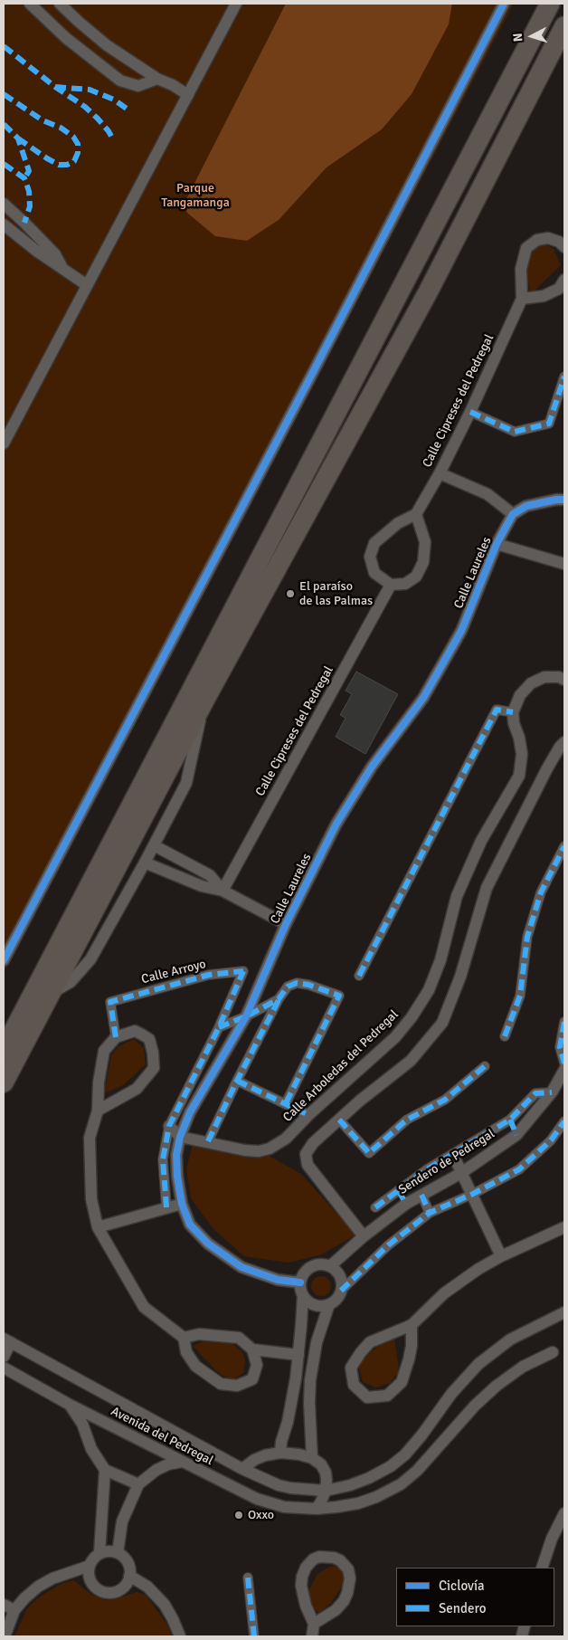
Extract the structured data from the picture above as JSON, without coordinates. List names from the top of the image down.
{
  "streets": {
    "street": [
      "Calle Cipreses del Pedregal",
      "Calle Laureles",
      "Calle Arroyo",
      "Calle Arboledas del Pedregal",
      "Sendero de Pedregal",
      "Avenida del Pedregal"
    ]
  },
  "crossings": [
    ["Calle Laureles", "Calle Arboledas del Pedregal"],
    ["Calle Laureles", "Sendero de Pedregal"]
  ],
  "parks": ["Parque Tangamanga"],
  "places": ["El paraíso de las Palmas", "Oxxo"],
  "legend": ["Ciclovía", "Sendero"],
  "north": "left"
}
